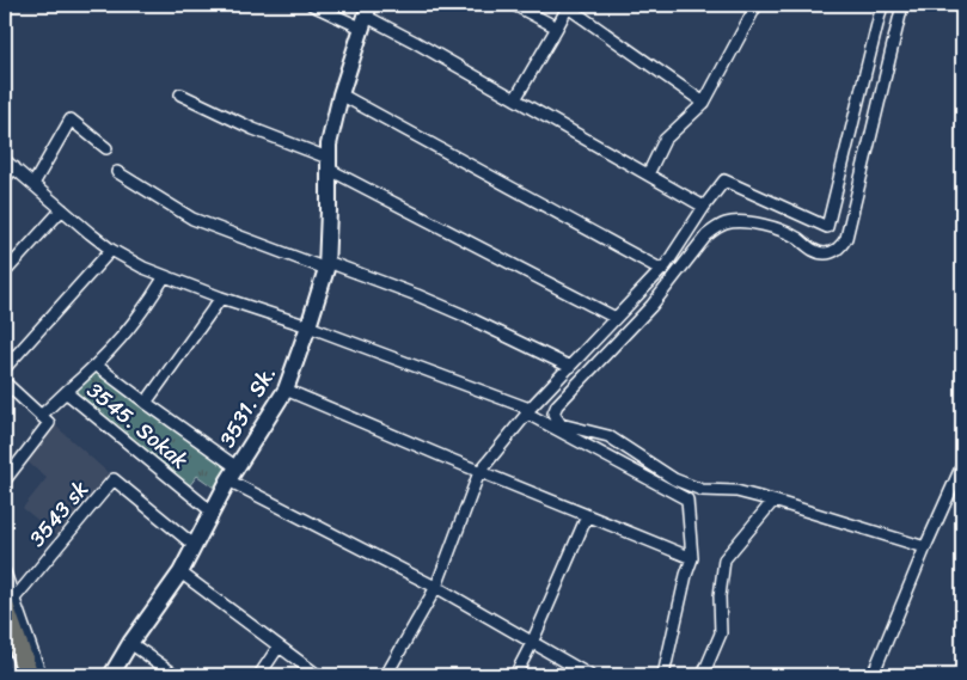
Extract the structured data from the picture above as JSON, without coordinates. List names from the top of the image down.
{
  "streets": {
    "street": ["3531. Sk.", "3545. Sokak", "3543 sk"]
  },
  "crossings": [
    ["3531. Sk.", "3545. Sokak"],
    ["3531. Sk.", "3543 sk"]
  ]
}
